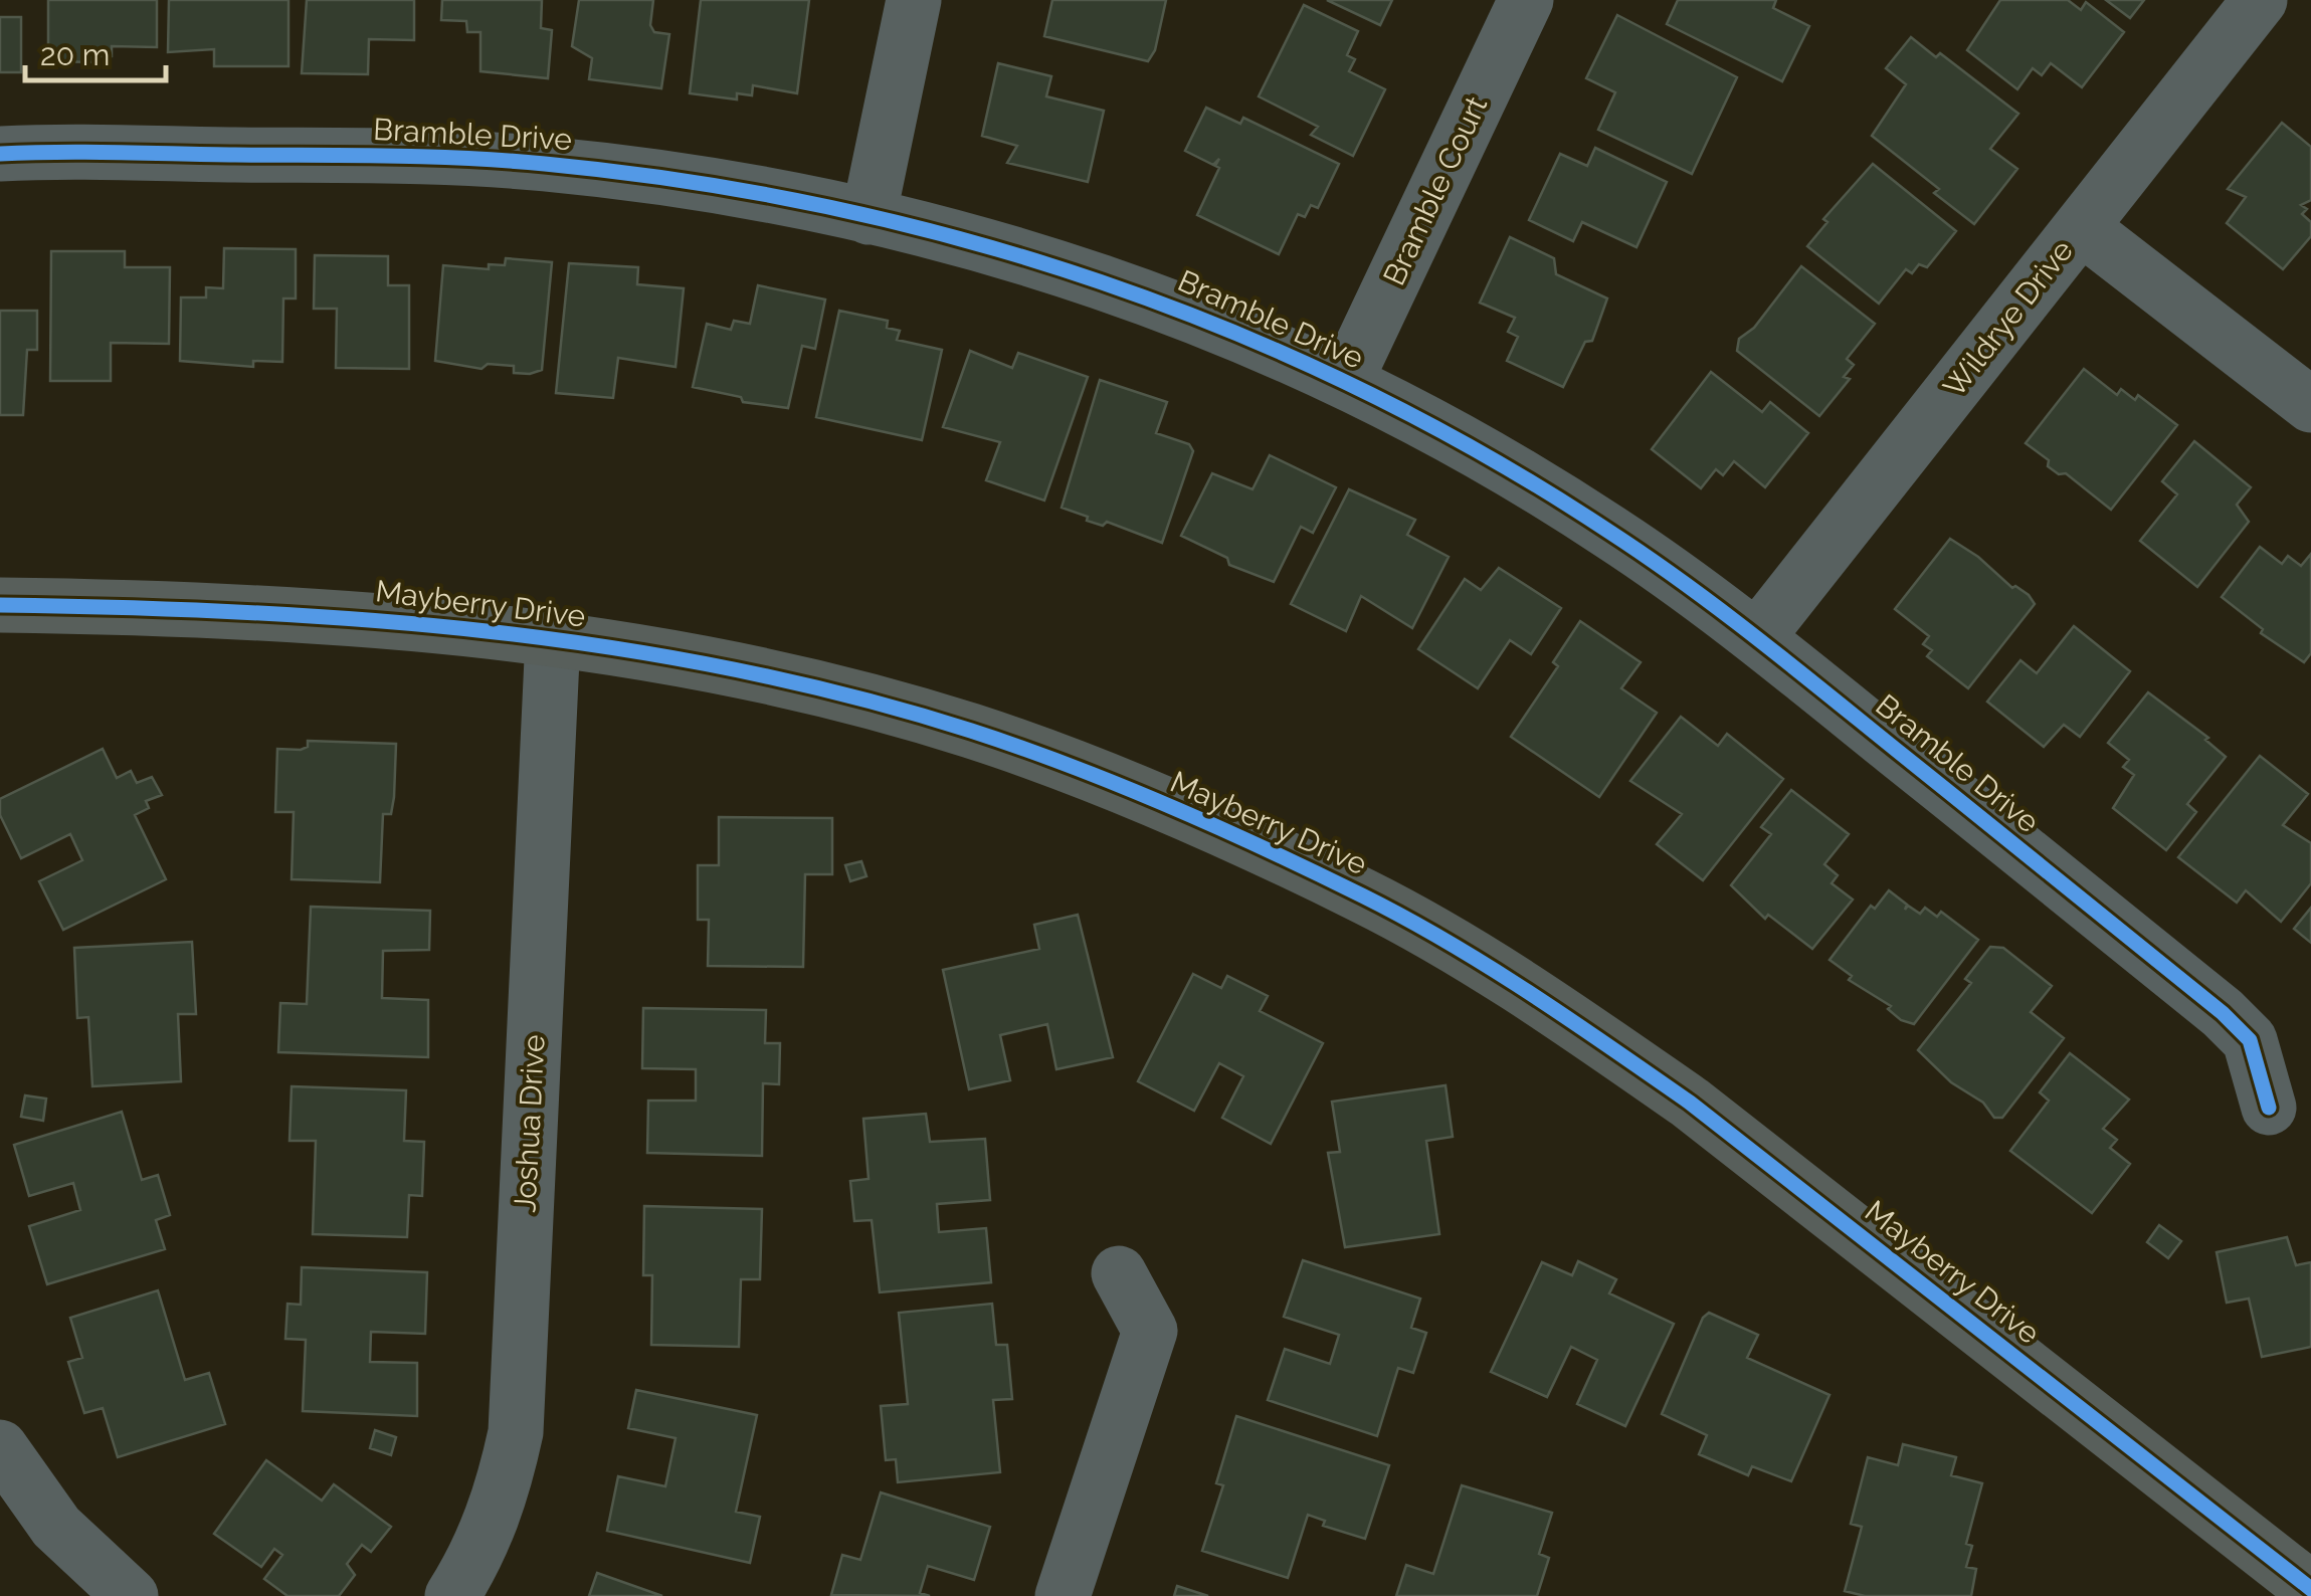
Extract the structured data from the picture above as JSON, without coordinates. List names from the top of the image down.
{
  "streets": {
    "main road": ["Mayberry Drive"],
    "street": [
      "Bramble Drive",
      "Bramble Court",
      "Wildrye Drive",
      "Joshua Drive"
    ]
  },
  "crossings": [
    ["Bramble Drive", "Bramble Court"],
    ["Bramble Drive", "Wildrye Drive"],
    ["Mayberry Drive", "Joshua Drive"]
  ],
  "scale_bar": "20 m"
}
